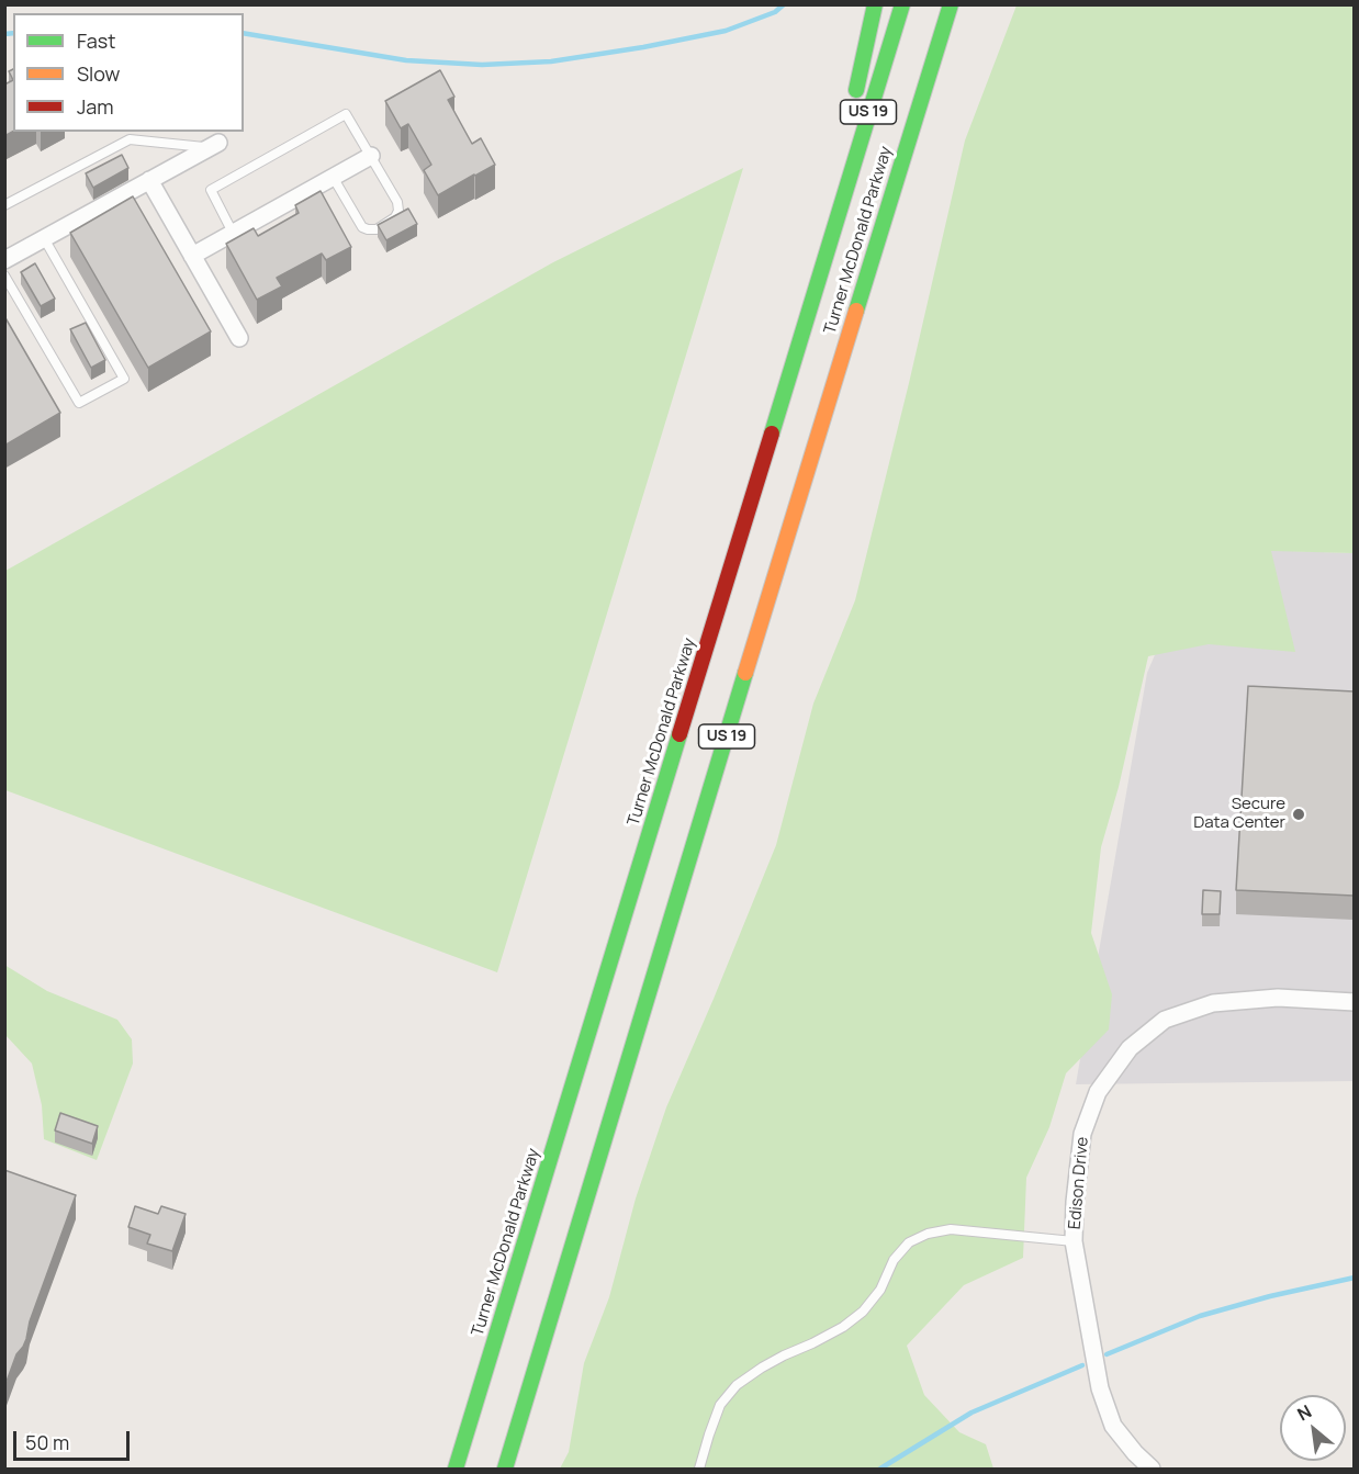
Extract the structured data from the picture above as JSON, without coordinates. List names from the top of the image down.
{
  "streets": {
    "highway": ["US 19", "Turner McDonald Parkway"],
    "street": ["Edison Drive"]
  },
  "places": ["Secure Data Center"],
  "legend": ["Fast", "Slow", "Jam"],
  "scale_bar": "50 m",
  "north": "top left"
}
